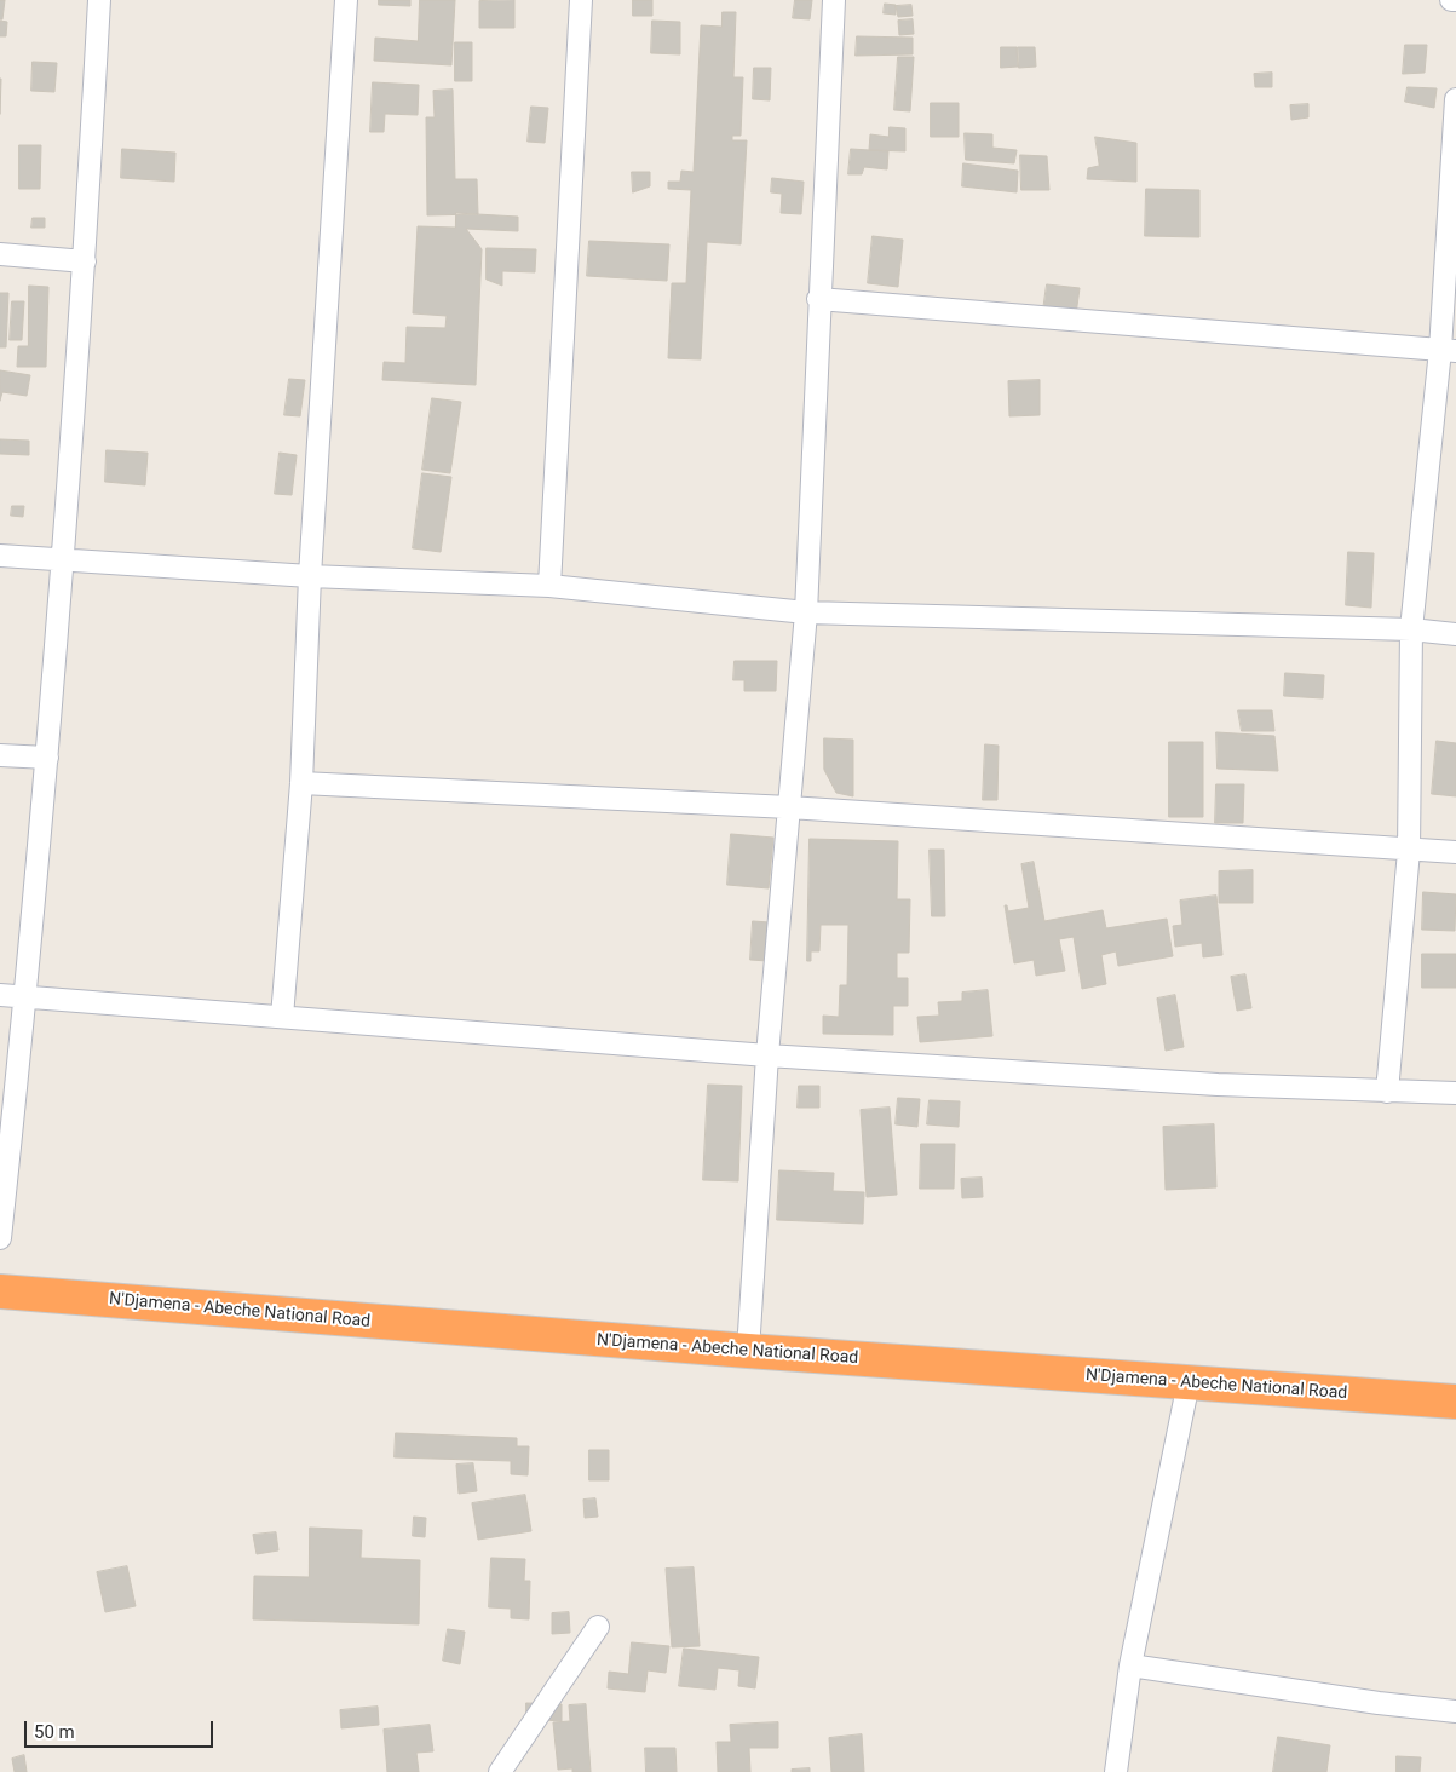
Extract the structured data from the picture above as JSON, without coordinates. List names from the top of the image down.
{
  "streets": {
    "highway": ["N'Djamena - Abeche National Road"]
  },
  "scale_bar": "50 m"
}
